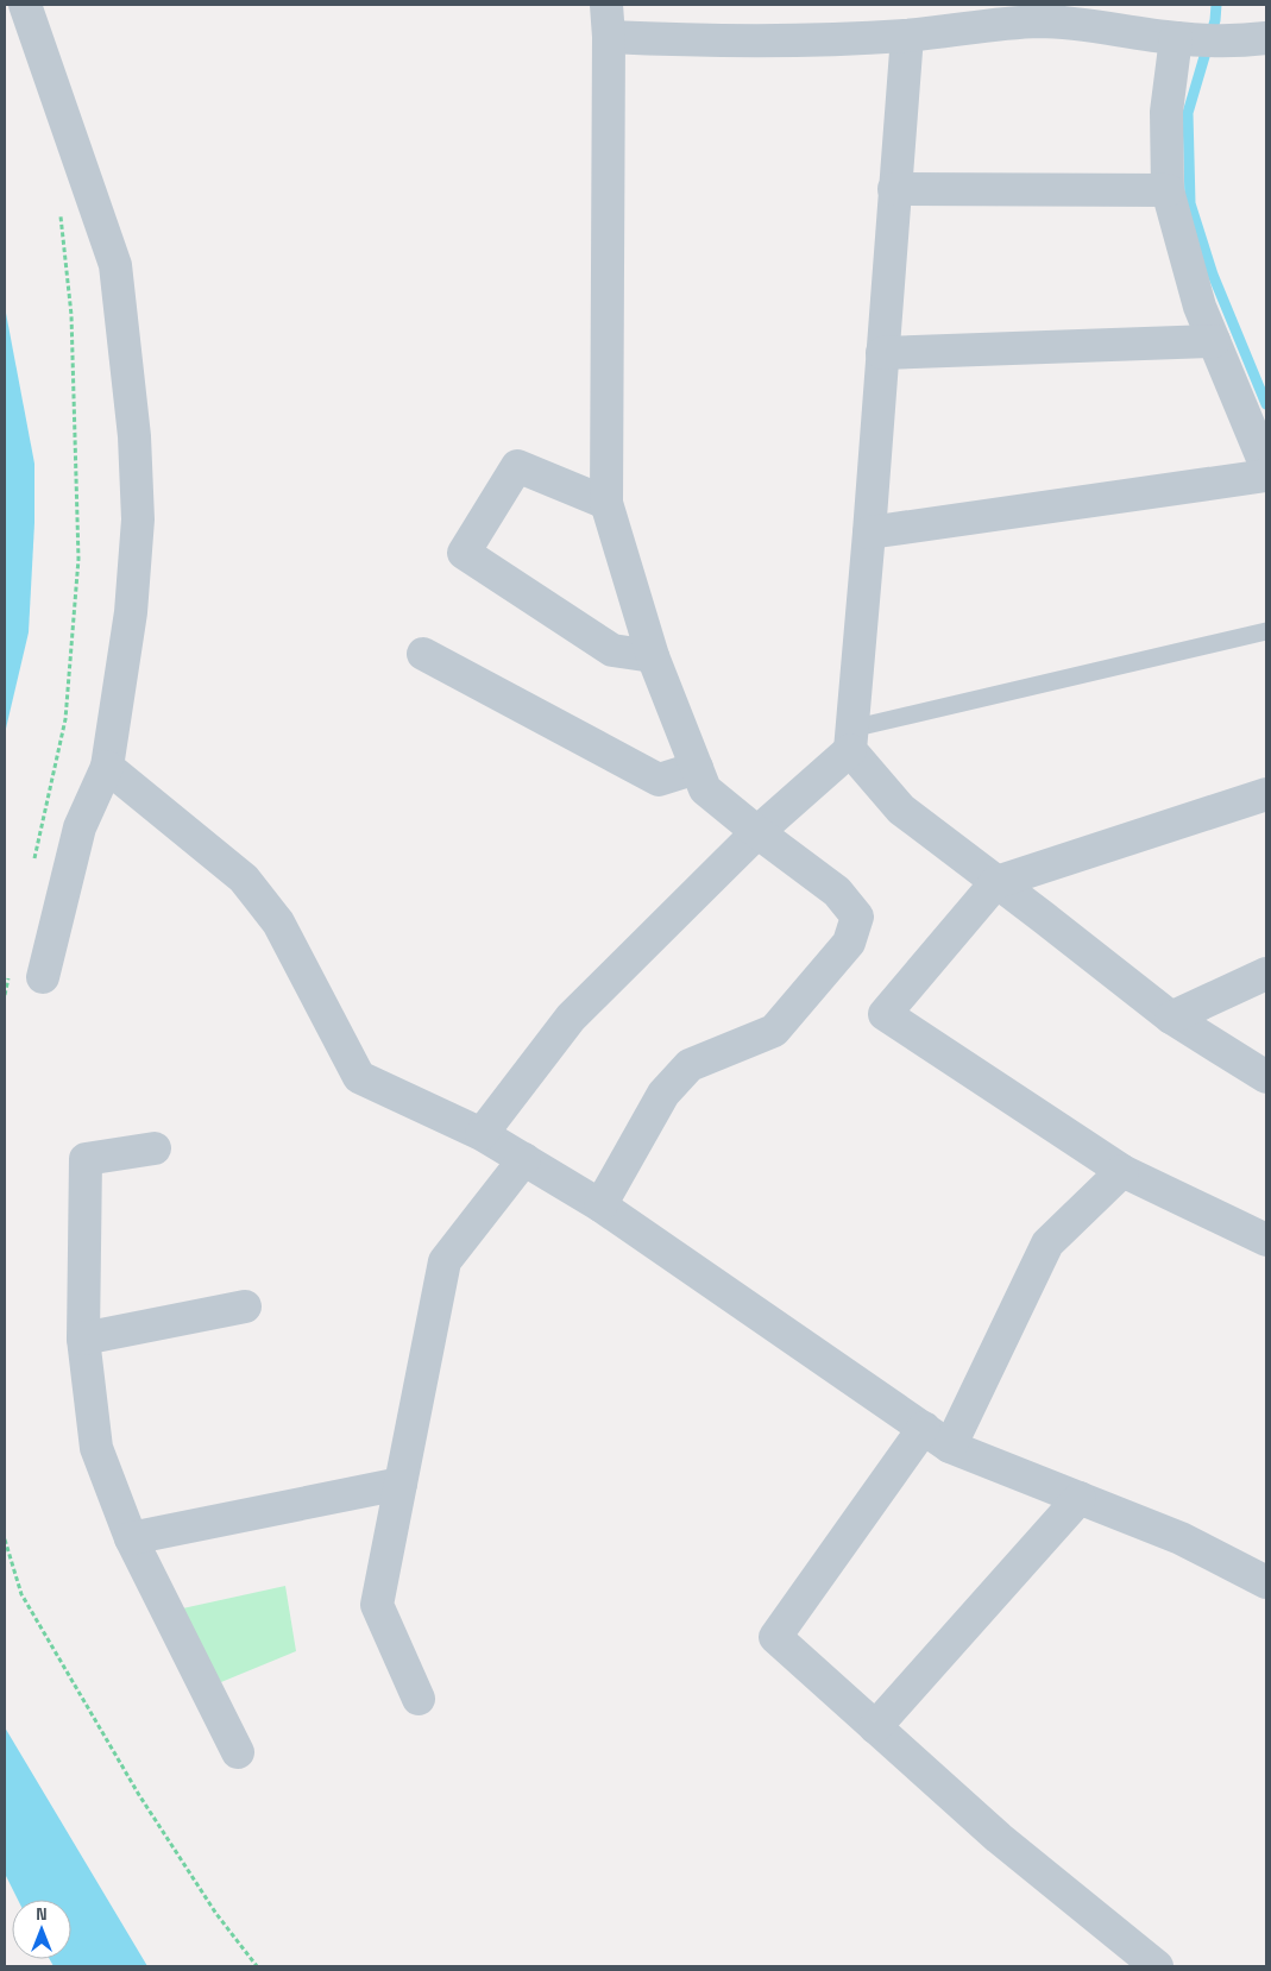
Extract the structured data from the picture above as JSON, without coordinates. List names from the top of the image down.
{
  "north": "top"
}
